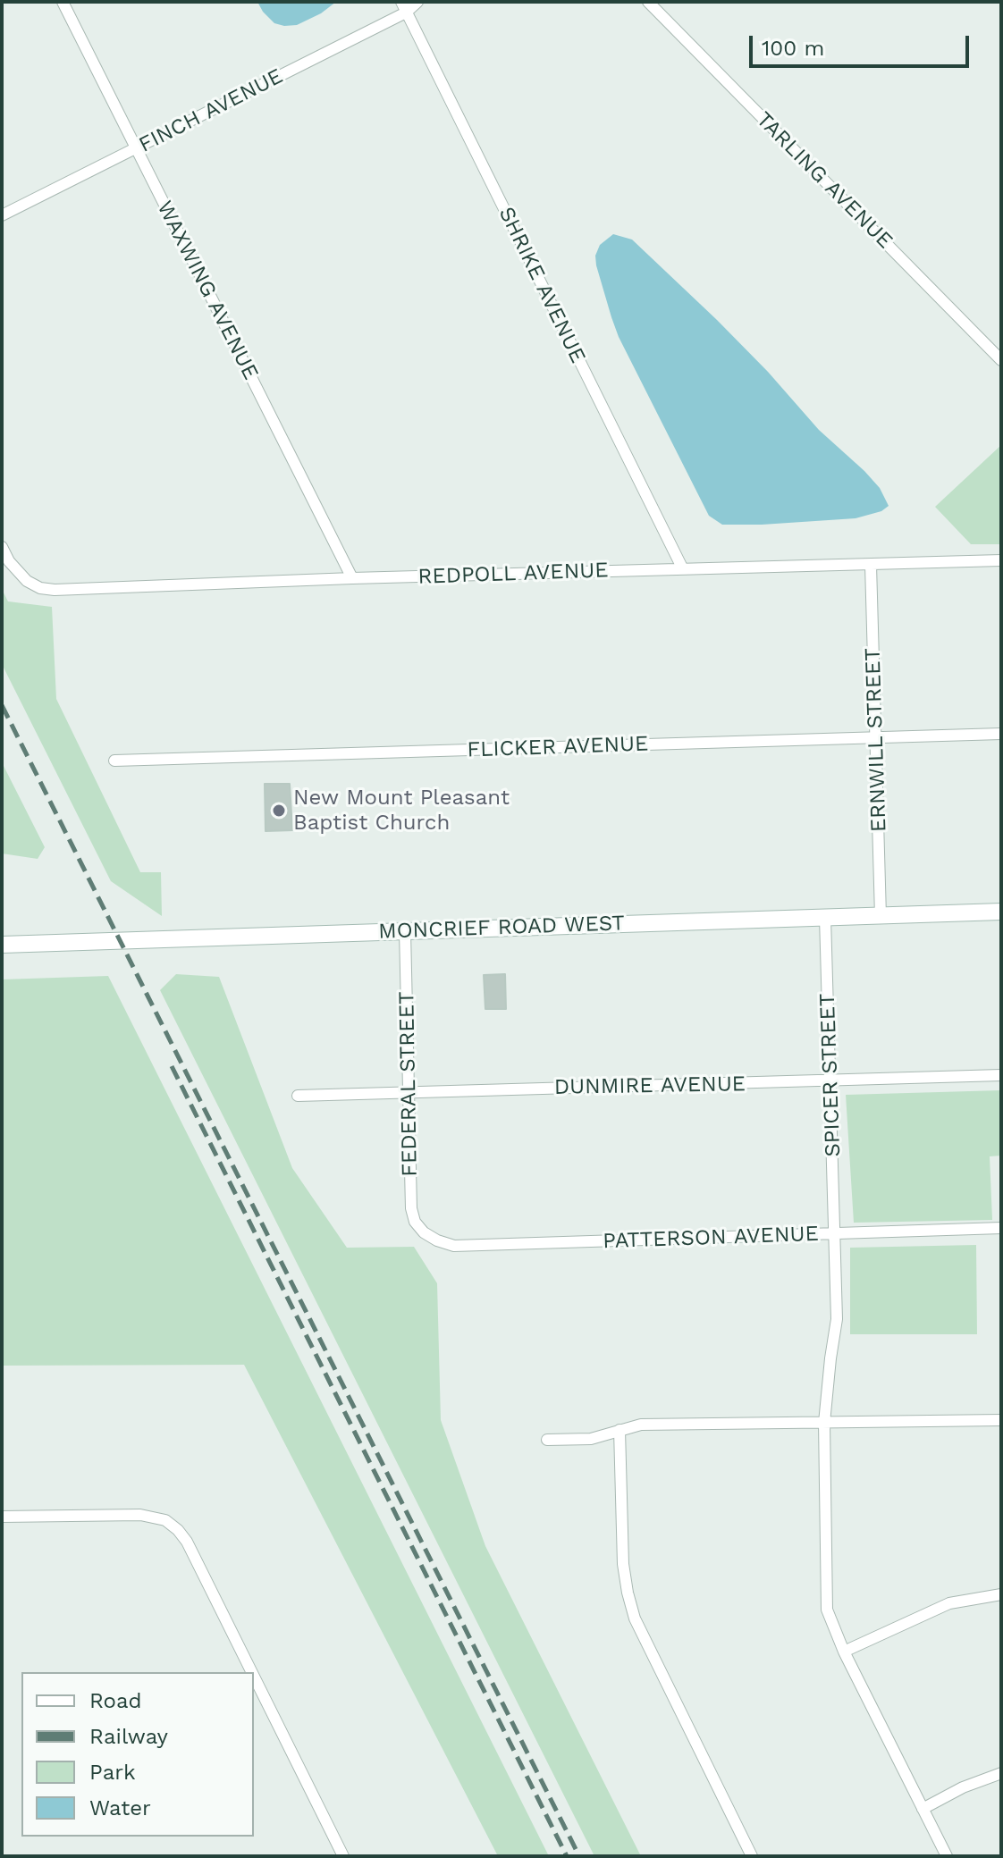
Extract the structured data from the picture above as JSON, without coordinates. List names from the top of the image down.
{
  "streets": {
    "street": [
      "FINCH AVENUE",
      "TARLING AVENUE",
      "SHRIKE AVENUE",
      "WAXWING AVENUE",
      "REDPOLL AVENUE",
      "ERNWILL STREET",
      "FLICKER AVENUE",
      "MONCRIEF ROAD WEST",
      "SPICER STREET",
      "FEDERAL STREET",
      "DUNMIRE AVENUE",
      "PATTERSON AVENUE"
    ]
  },
  "crossings": [
    ["FINCH AVENUE", "SHRIKE AVENUE"],
    ["FINCH AVENUE", "WAXWING AVENUE"],
    ["SHRIKE AVENUE", "REDPOLL AVENUE"],
    ["WAXWING AVENUE", "REDPOLL AVENUE"],
    ["REDPOLL AVENUE", "ERNWILL STREET"],
    ["ERNWILL STREET", "FLICKER AVENUE"],
    ["ERNWILL STREET", "MONCRIEF ROAD WEST"],
    ["MONCRIEF ROAD WEST", "SPICER STREET"],
    ["MONCRIEF ROAD WEST", "FEDERAL STREET"],
    ["SPICER STREET", "DUNMIRE AVENUE"],
    ["SPICER STREET", "PATTERSON AVENUE"],
    ["FEDERAL STREET", "DUNMIRE AVENUE"],
    ["FEDERAL STREET", "PATTERSON AVENUE"]
  ],
  "places": ["New Mount Pleasant Baptist Church"],
  "legend": [
    "Road",
    "Railway",
    "Park",
    "Water"
  ],
  "scale_bar": "100 m"
}
